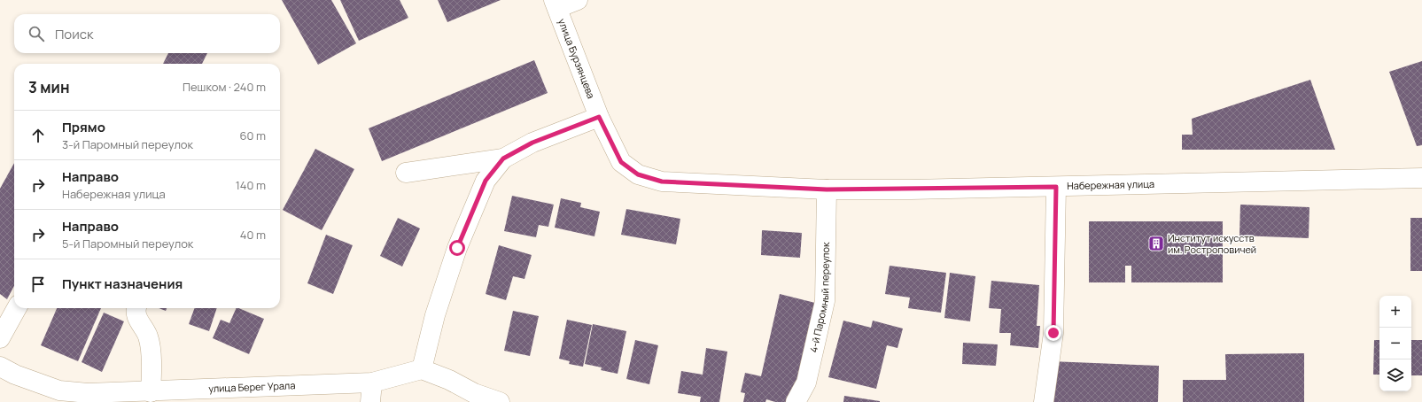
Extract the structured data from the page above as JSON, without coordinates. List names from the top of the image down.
{
  "streets": {
    "street": [
      "улица Бурзянцева",
      "Набережная улица",
      "4-й Паромный переулок",
      "улица Берег Урала"
    ]
  },
  "crossings": [
    ["улица Бурзянцева", "Набережная улица"],
    ["Набережная улица", "4-й Паромный переулок"]
  ],
  "places": {
    "building": ["Институт искусств им. Ростроповичей"]
  },
  "page": {
    "search": "Поиск",
    "heading": ["3 мин", "Пешком · 240 m"],
    "list": [
      ["Прямо", "3-й Паромный переулок", "60 m"],
      ["Направо", "Набережная улица", "140 m"],
      ["Направо", "5-й Паромный переулок", "40 m"],
      "Пункт назначения"
    ],
    "map_buttons": ["+", "−"]
  }
}
